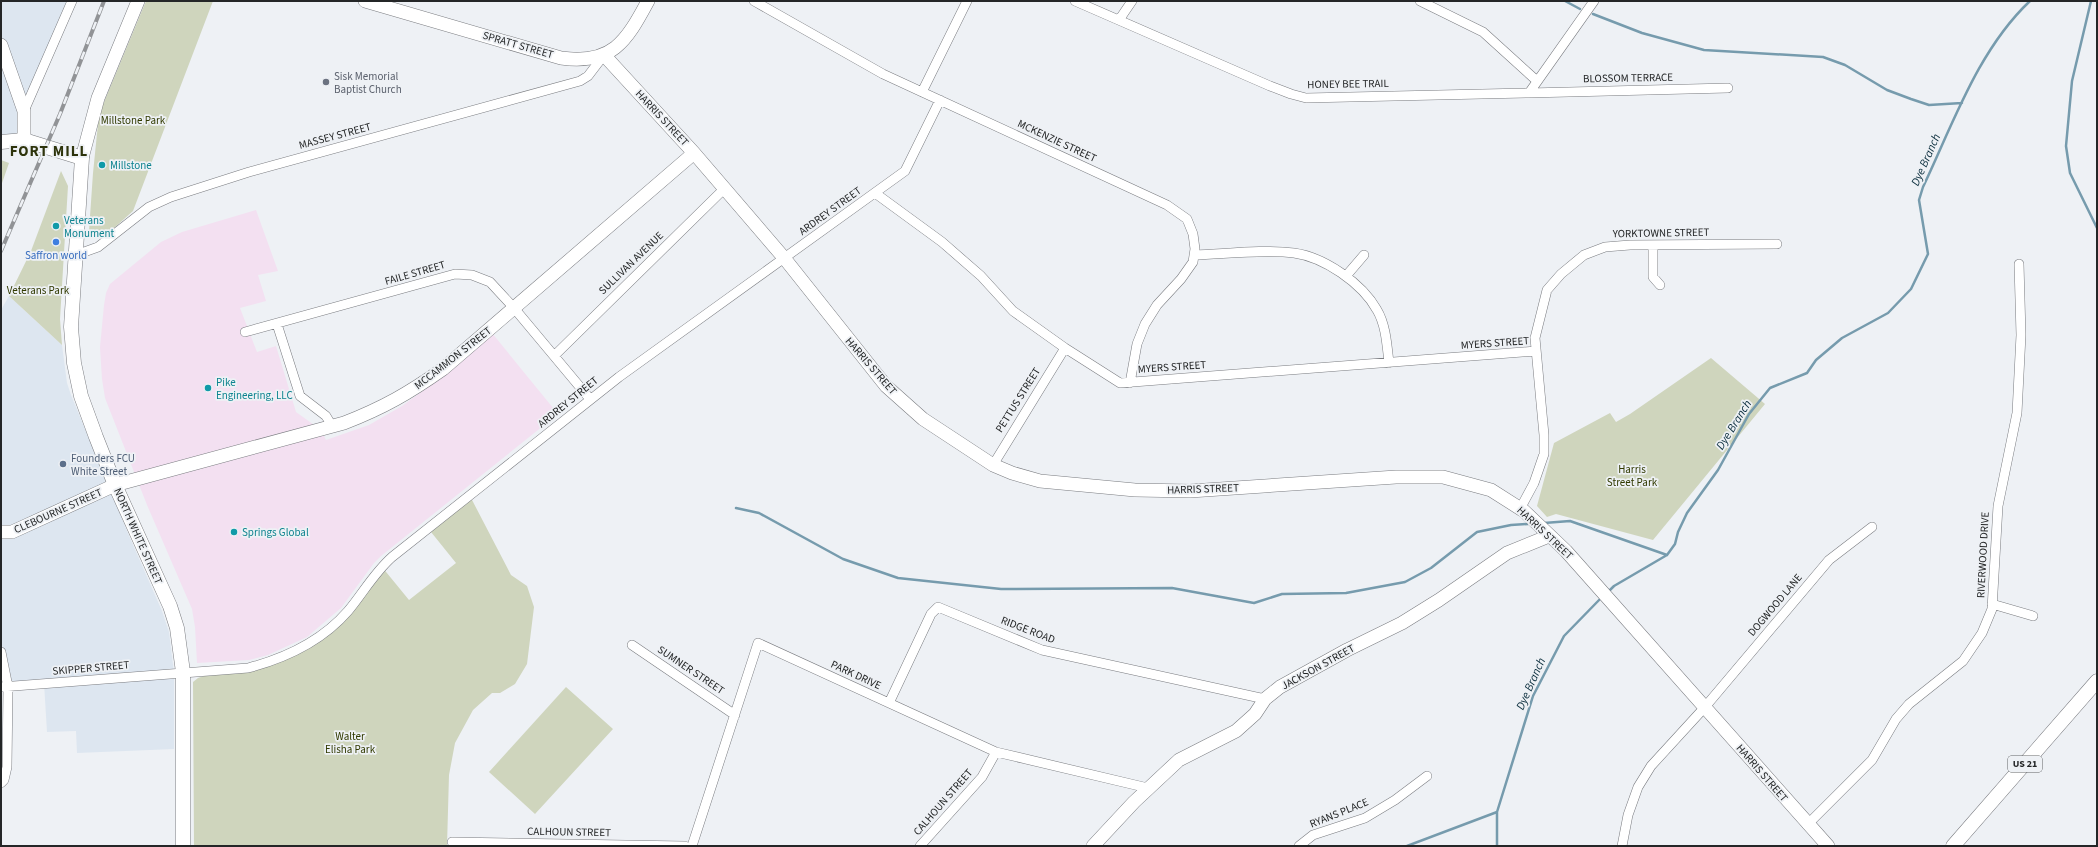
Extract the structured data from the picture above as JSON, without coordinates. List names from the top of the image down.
{
  "streets": {
    "main road": ["NORTH WHITE STREET", "US 21"],
    "street": [
      "SPRATT STREET",
      "BLOSSOM TERRACE",
      "HONEY BEE TRAIL",
      "HARRIS STREET",
      "MASSEY STREET",
      "MCKENZIE STREET",
      "ARDREY STREET",
      "YORKTOWNE STREET",
      "SULLIVAN AVENUE",
      "FAILE STREET",
      "MYERS STREET",
      "MCCAMMON STREET",
      "PETTUS STREET",
      "CLEBOURNE STREET",
      "RIVERWOOD DRIVE",
      "DOGWOOD LANE",
      "RIDGE ROAD",
      "JACKSON STREET",
      "SKIPPER STREET",
      "SUMNER STREET",
      "PARK DRIVE",
      "CALHOUN STREET",
      "RYANS PLACE"
    ]
  },
  "crossings": [
    ["SPRATT STREET", "HARRIS STREET"],
    ["SPRATT STREET", "MASSEY STREET"],
    ["BLOSSOM TERRACE", "HONEY BEE TRAIL"],
    ["HARRIS STREET", "MASSEY STREET"],
    ["HARRIS STREET", "ARDREY STREET"],
    ["HARRIS STREET", "YORKTOWNE STREET"],
    ["HARRIS STREET", "SULLIVAN AVENUE"],
    ["HARRIS STREET", "MCCAMMON STREET"],
    ["HARRIS STREET", "PETTUS STREET"],
    ["HARRIS STREET", "RIVERWOOD DRIVE"],
    ["HARRIS STREET", "DOGWOOD LANE"],
    ["HARRIS STREET", "JACKSON STREET"],
    ["MASSEY STREET", "NORTH WHITE STREET"],
    ["MCKENZIE STREET", "ARDREY STREET"],
    ["MCKENZIE STREET", "MYERS STREET"],
    ["ARDREY STREET", "FAILE STREET"],
    ["ARDREY STREET", "MYERS STREET"],
    ["ARDREY STREET", "NORTH WHITE STREET"],
    ["ARDREY STREET", "SKIPPER STREET"],
    ["YORKTOWNE STREET", "MYERS STREET"],
    ["SULLIVAN AVENUE", "FAILE STREET"],
    ["FAILE STREET", "MCCAMMON STREET"],
    ["MYERS STREET", "PETTUS STREET"],
    ["MCCAMMON STREET", "CLEBOURNE STREET"],
    ["MCCAMMON STREET", "NORTH WHITE STREET"],
    ["CLEBOURNE STREET", "NORTH WHITE STREET"],
    ["NORTH WHITE STREET", "SKIPPER STREET"],
    ["RIDGE ROAD", "JACKSON STREET"],
    ["RIDGE ROAD", "PARK DRIVE"],
    ["JACKSON STREET", "PARK DRIVE"],
    ["SUMNER STREET", "PARK DRIVE"],
    ["PARK DRIVE", "CALHOUN STREET"]
  ],
  "districts": ["FORT MILL"],
  "water": ["Dye Branch"],
  "parks": [
    "Millstone Park",
    "Veterans Park",
    "Harris Street Park",
    "Walter Elisha Park"
  ],
  "places": [
    "Sisk Memorial Baptist Church",
    "Millstone",
    "Veterans Monument",
    "Saffron world",
    "Pike Engineering, LLC",
    "Founders FCU White Street",
    "Springs Global"
  ]
}
